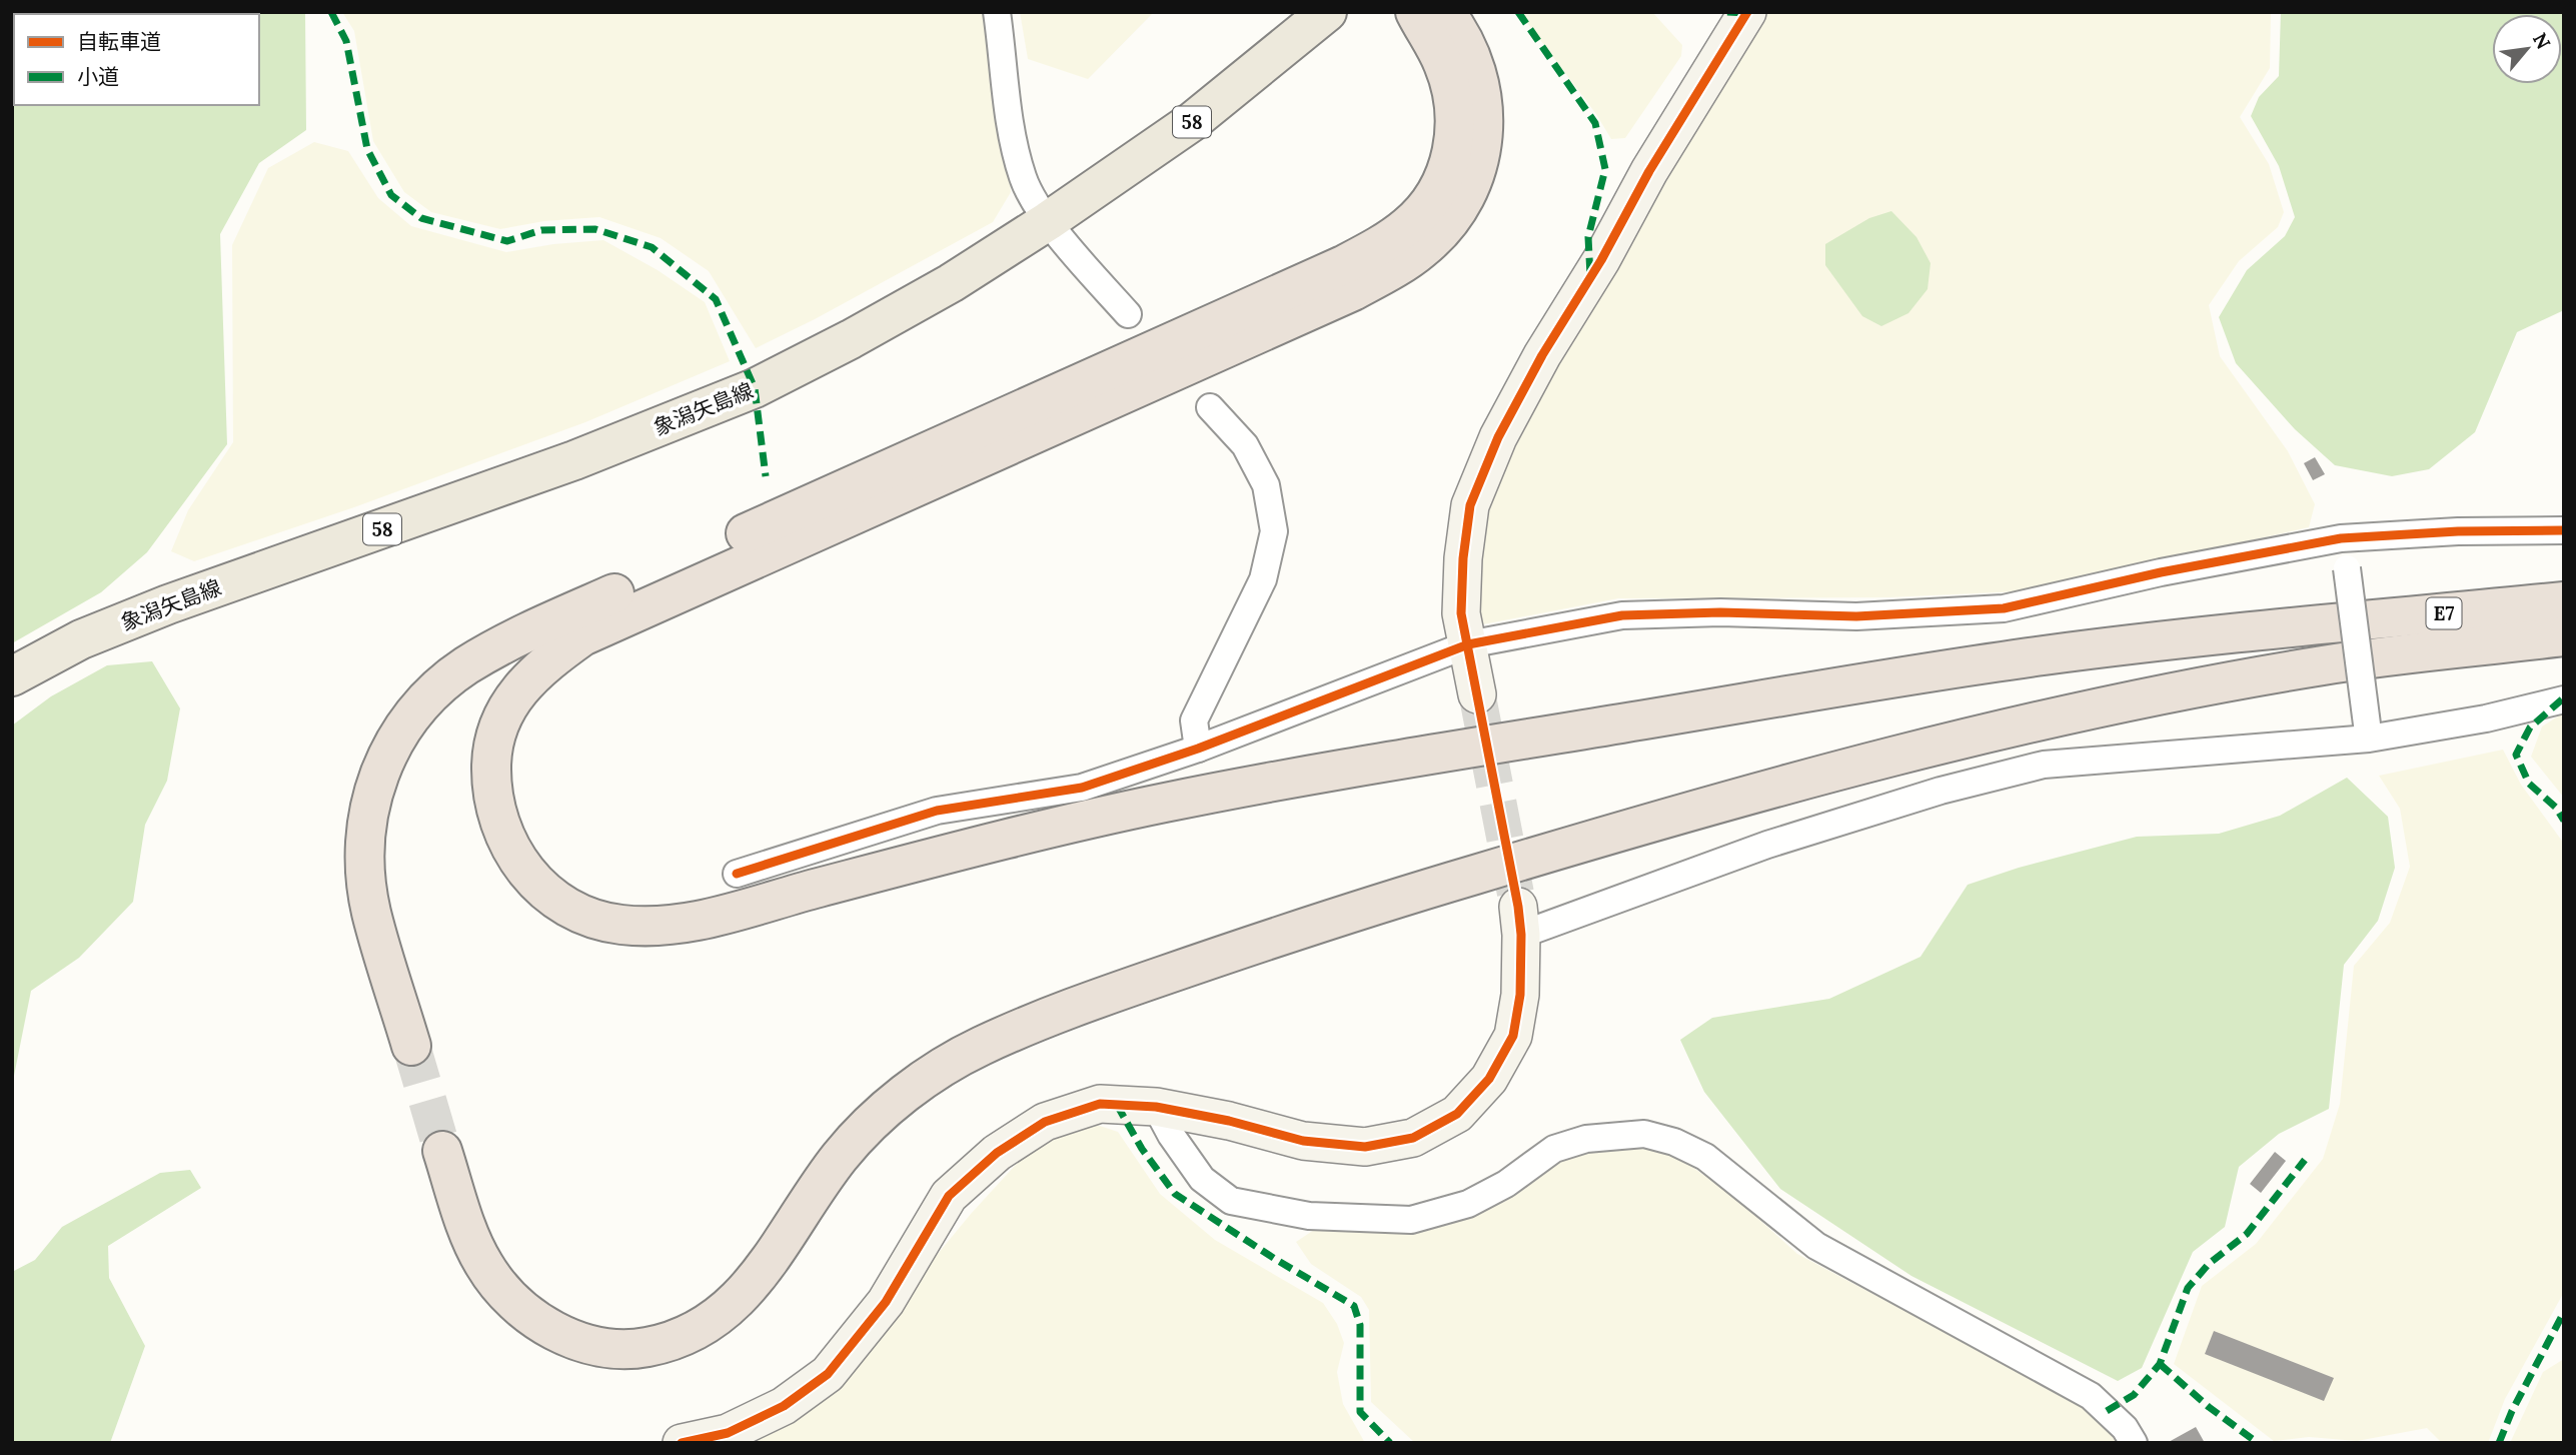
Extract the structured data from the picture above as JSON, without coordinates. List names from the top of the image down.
{
  "streets": {
    "highway": ["E7"],
    "main road": ["58", "象潟矢島線"]
  },
  "legend": ["自転車道", "小道"],
  "north": "top right"
}
